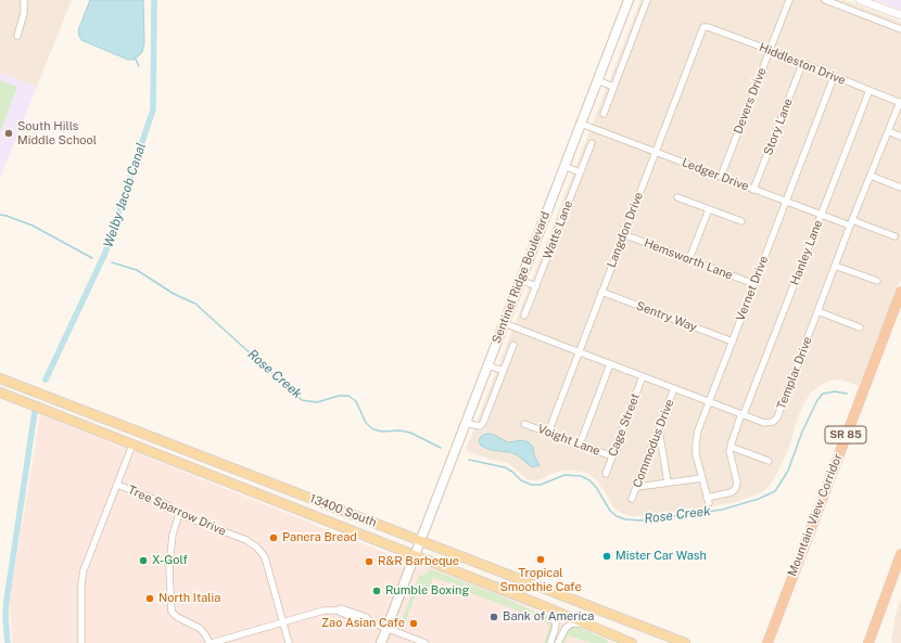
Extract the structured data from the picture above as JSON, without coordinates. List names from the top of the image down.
{
  "streets": {
    "highway": ["SR 85", "Mountain View Corridor"],
    "main road": ["Sentinel Ridge Boulevard", "13400 South"],
    "street": [
      "Hiddleston Drive",
      "Devers Drive",
      "Story Lane",
      "Ledger Drive",
      "Watts Lane",
      "Langdon Drive",
      "Hanley Lane",
      "Hemsworth Lane",
      "Vernet Drive",
      "Sentry Way",
      "Templar Drive",
      "Cage Street",
      "Voight Lane",
      "Commodus Drive",
      "Tree Sparrow Drive"
    ]
  },
  "crossings": [
    ["Hiddleston Drive", "Devers Drive"],
    ["Hiddleston Drive", "Story Lane"],
    ["Hiddleston Drive", "Langdon Drive"],
    ["Hiddleston Drive", "Hanley Lane"],
    ["Hiddleston Drive", "Vernet Drive"],
    ["Hiddleston Drive", "Templar Drive"],
    ["Devers Drive", "Ledger Drive"],
    ["Story Lane", "Ledger Drive"],
    ["Ledger Drive", "Langdon Drive"],
    ["Ledger Drive", "Hanley Lane"],
    ["Ledger Drive", "Sentinel Ridge Boulevard"],
    ["Ledger Drive", "Vernet Drive"],
    ["Ledger Drive", "Templar Drive"],
    ["Langdon Drive", "Hemsworth Lane"],
    ["Langdon Drive", "Sentry Way"],
    ["Langdon Drive", "Templar Drive"],
    ["Langdon Drive", "Voight Lane"],
    ["Hanley Lane", "Vernet Drive"],
    ["Hanley Lane", "Templar Drive"],
    ["Hemsworth Lane", "Vernet Drive"],
    ["Sentinel Ridge Boulevard", "Templar Drive"],
    ["Sentinel Ridge Boulevard", "13400 South"],
    ["Vernet Drive", "Sentry Way"],
    ["Vernet Drive", "Templar Drive"],
    ["Templar Drive", "Cage Street"],
    ["Templar Drive", "Commodus Drive"],
    ["Cage Street", "Voight Lane"]
  ],
  "water": ["Welby Jacob Canal", "Rose Creek"],
  "places": [
    "South Hills Middle School",
    "Panera Bread",
    "Mister Car Wash",
    "Tropical Smoothie Cafe",
    "X-Golf",
    "R&R Barbeque",
    "Rumble Boxing",
    "North Italia",
    "Bank of America",
    "Zao Asian Cafe"
  ]
}
